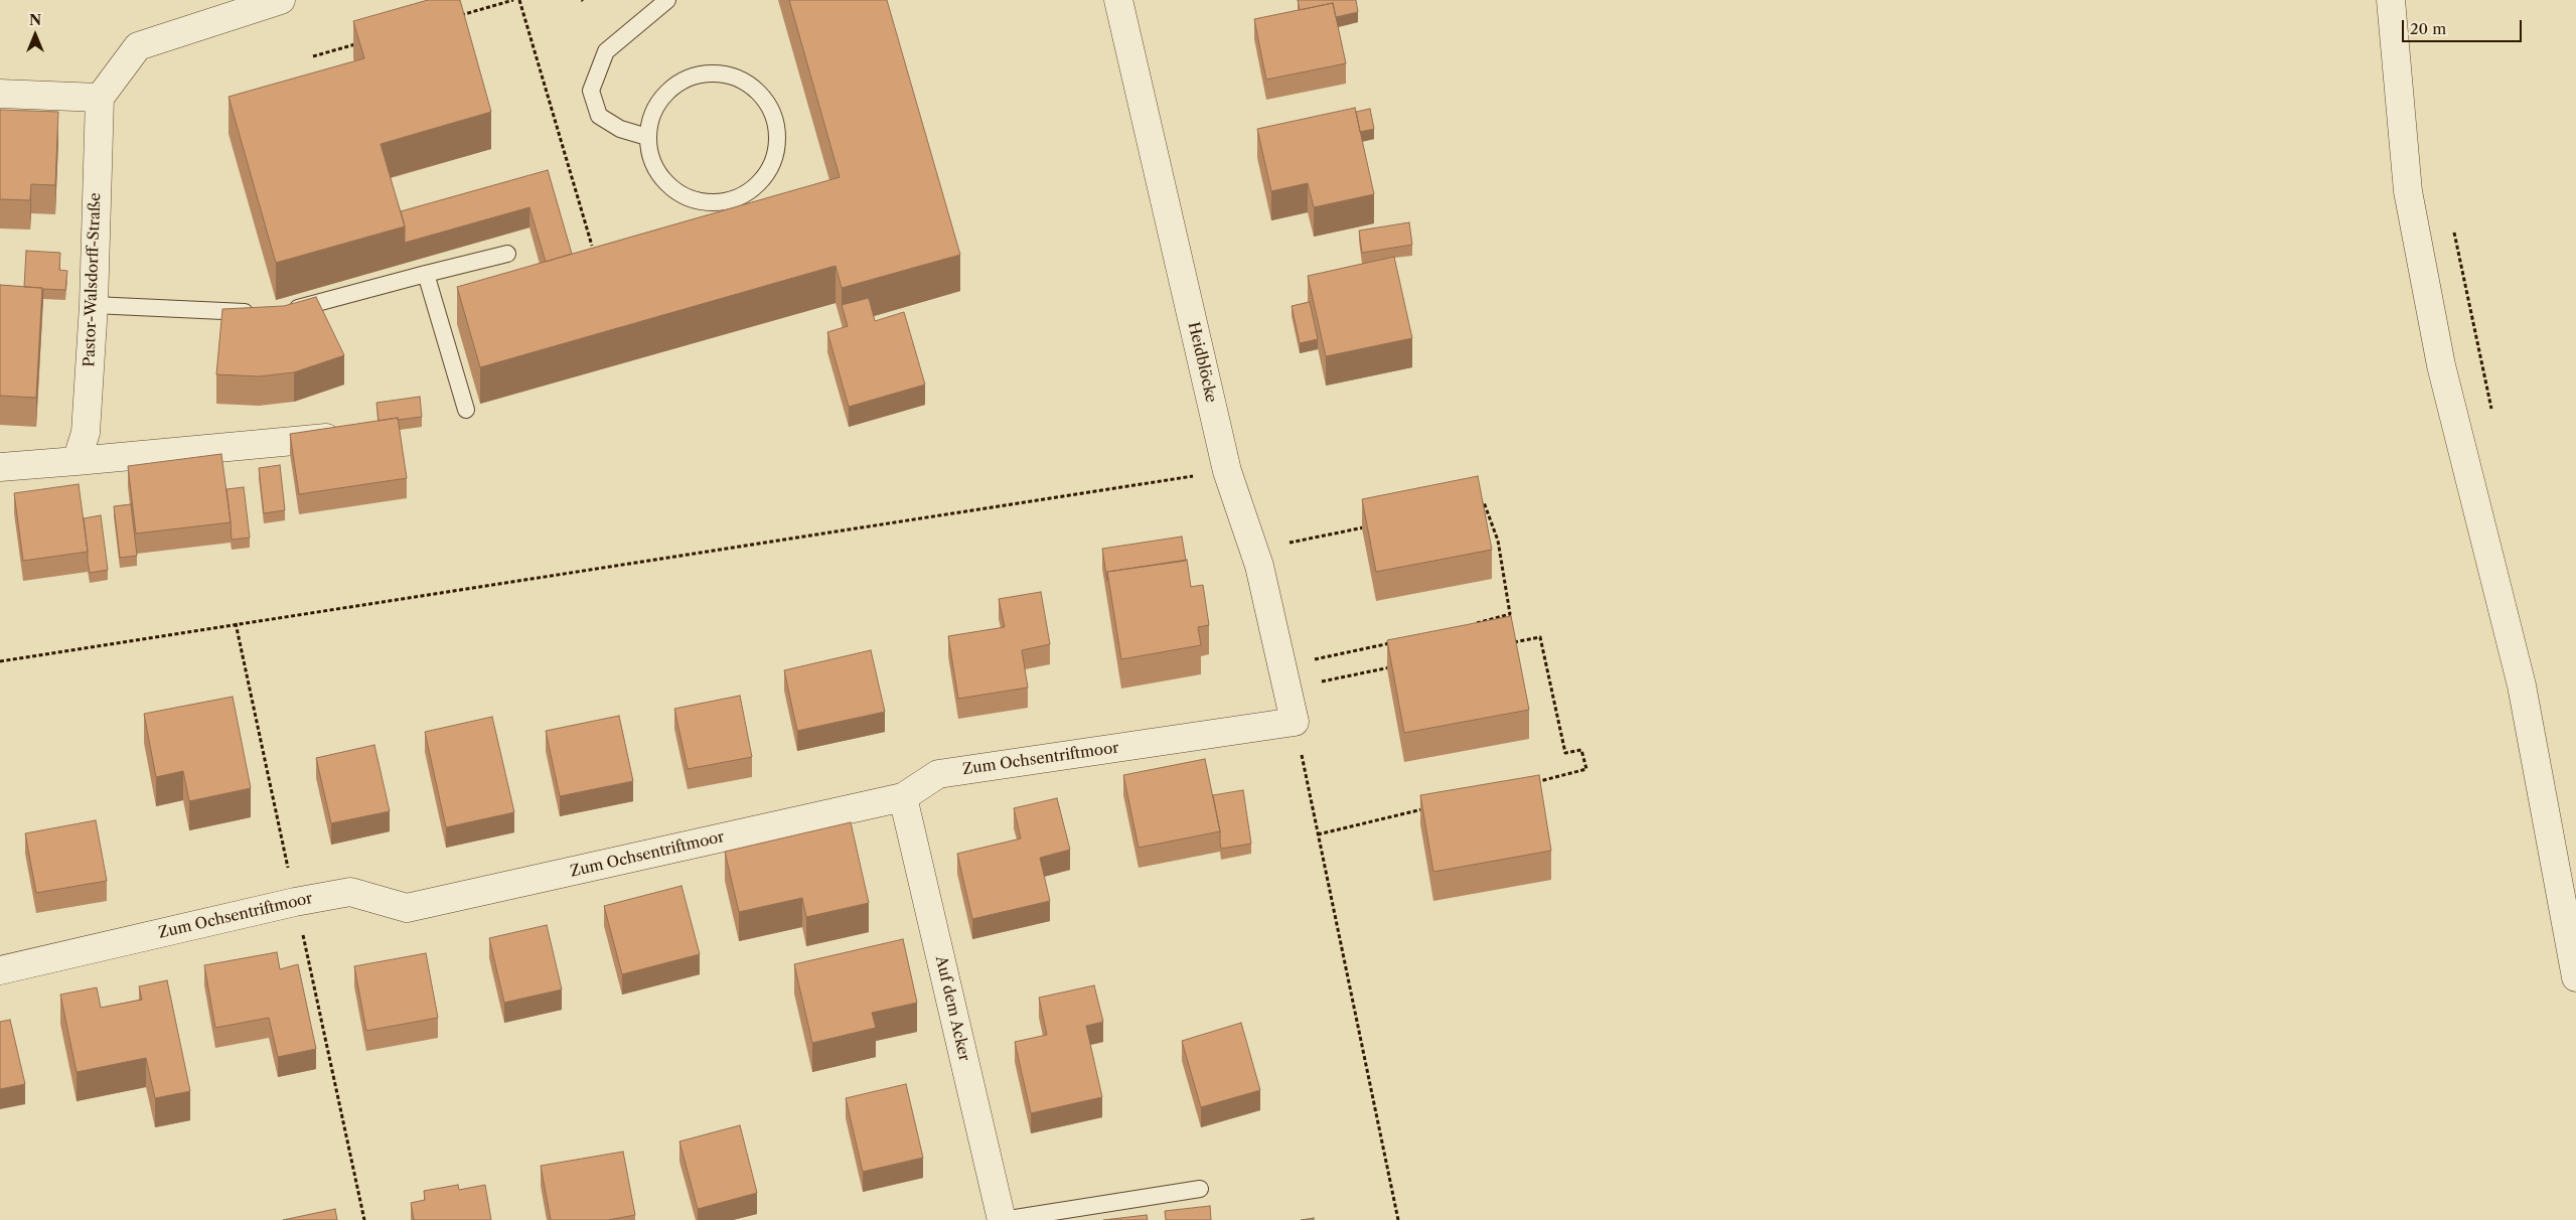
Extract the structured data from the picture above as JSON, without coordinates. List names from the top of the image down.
{
  "streets": {
    "street": [
      "Pastor-Walsdorff-Straße",
      "Heidblöcke",
      "Zum Ochsentriftmoor",
      "Auf dem Acker"
    ]
  },
  "crossings": [
    ["Heidblöcke", "Zum Ochsentriftmoor"],
    ["Zum Ochsentriftmoor", "Auf dem Acker"]
  ],
  "scale_bar": "20 m",
  "north": "top"
}
